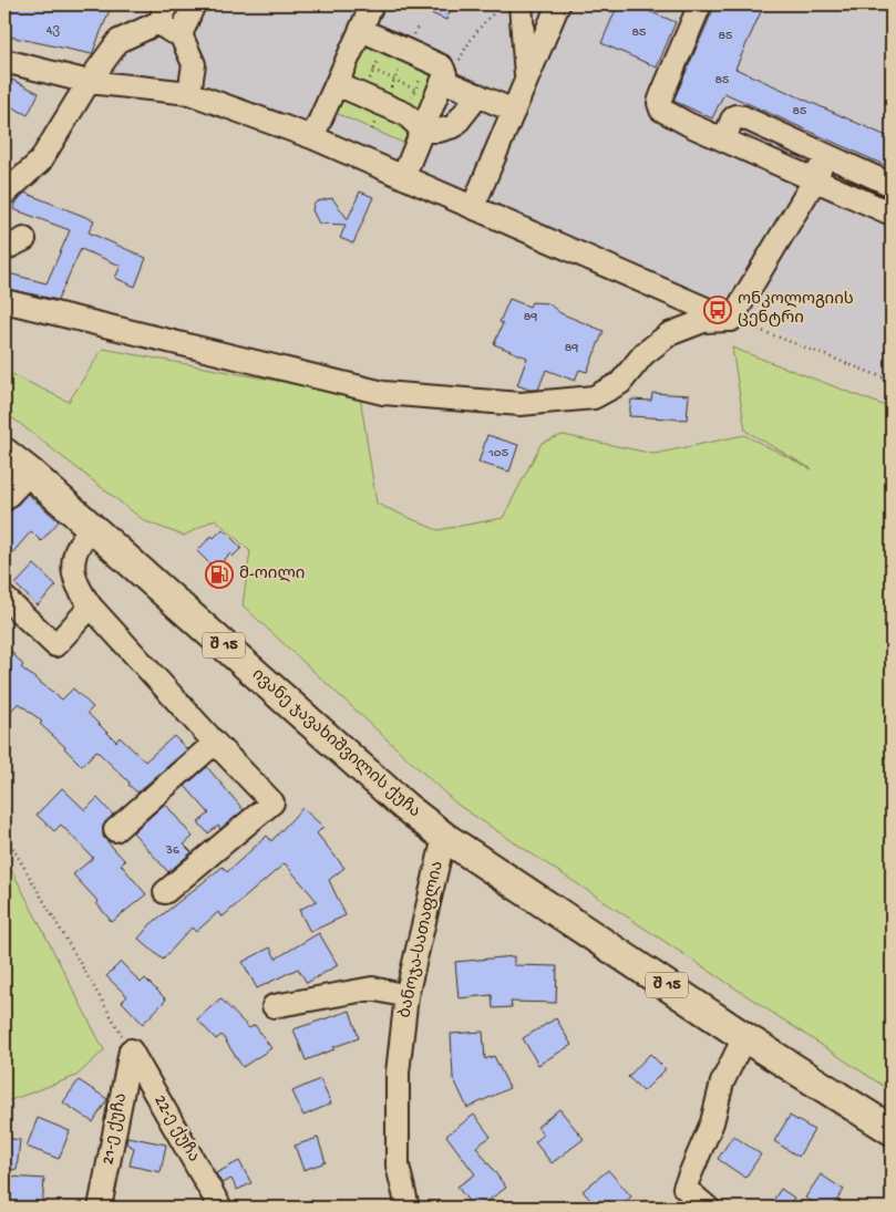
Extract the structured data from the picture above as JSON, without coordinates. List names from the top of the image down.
{
  "streets": {
    "main road": ["შ 15", "ივანე ჯავახიშვილის ქუჩა"],
    "street": ["ბანოჯა-სათაფლია", "21-ე ქუჩა", "22-ე ქუჩა"]
  },
  "crossings": [
    ["შ 15", "ივანე ჯავახიშვილის ქუჩა"],
    ["შ 15", "ბანოჯა-სათაფლია"],
    ["ივანე ჯავახიშვილის ქუჩა", "ბანოჯა-სათაფლია"],
    ["21-ე ქუჩა", "22-ე ქუჩა"]
  ],
  "places": {
    "bus stop": ["ონკოლოგიის ცენტრი"],
    "fuel station": ["მ-ოილი"]
  },
  "house_numbers": [
    "4ვ",
    "85",
    "85",
    "85",
    "85",
    "89",
    "89",
    "105",
    "36"
  ]
}
